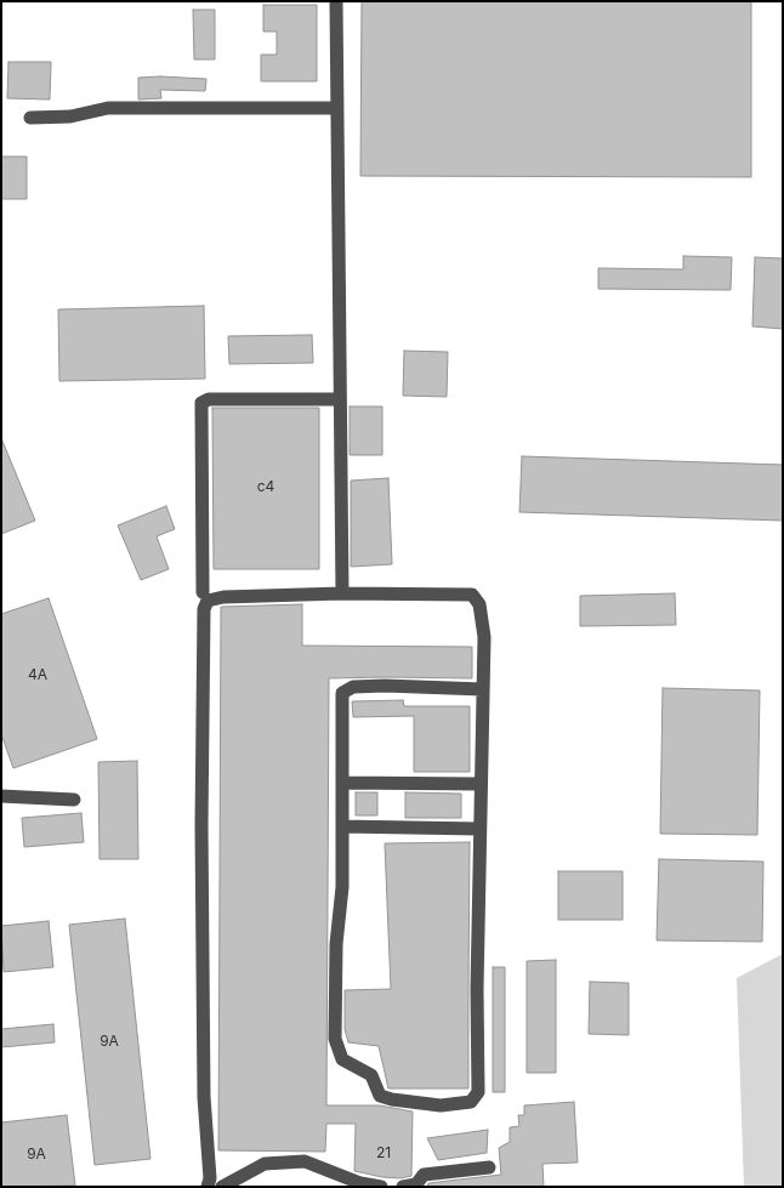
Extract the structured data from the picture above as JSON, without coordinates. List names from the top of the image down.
{
  "house_numbers": [
    "с4",
    "4А",
    "9А",
    "21",
    "9А"
  ]
}
